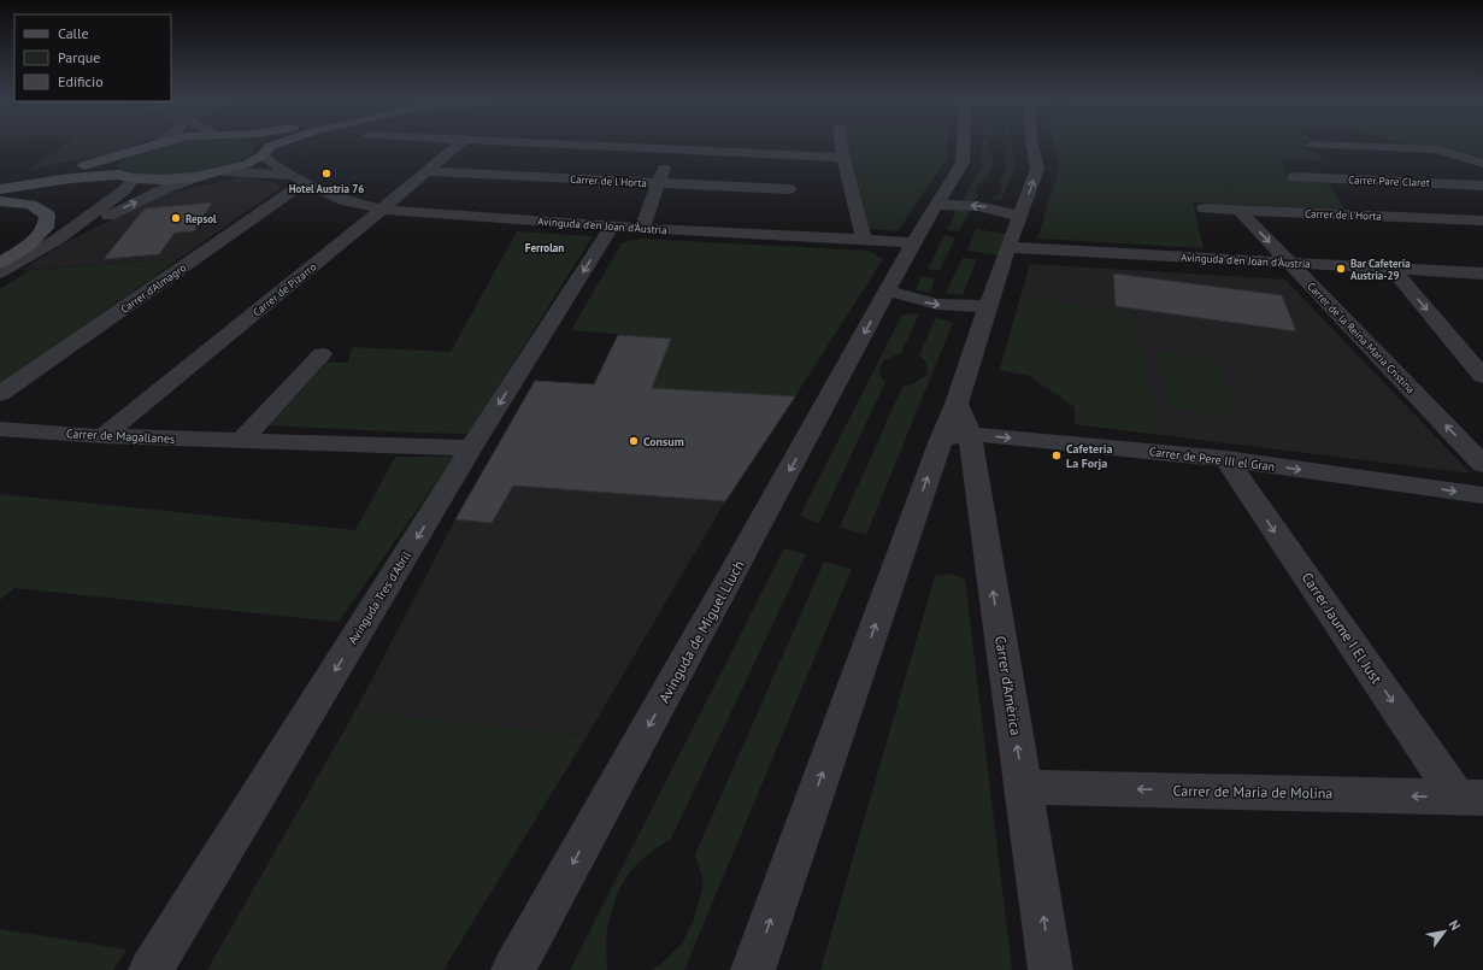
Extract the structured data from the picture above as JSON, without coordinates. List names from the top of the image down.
{
  "streets": {
    "street": [
      "Carrer de l'Horta",
      "Carrer Pare Claret",
      "Avinguda d'en Joan d'Àustria",
      "Carrer d'Almagro",
      "Carrer de Pizarro",
      "Carrer de la Reina Maria Cristina",
      "Carrer de Magallanes",
      "Carrer de Pere III el Gran",
      "Avinguda Tres d'Abril",
      "Carrer Jaume I El Just",
      "Avinguda de Miguel Lluch",
      "Carrer d'Amèrica",
      "Carrer de Maria de Molina"
    ]
  },
  "crossings": [
    ["Carrer de l'Horta", "Carrer de Pizarro"],
    ["Carrer de l'Horta", "Carrer de la Reina Maria Cristina"],
    ["Avinguda d'en Joan d'Àustria", "Carrer d'Almagro"],
    ["Avinguda d'en Joan d'Àustria", "Carrer de Pizarro"],
    ["Avinguda d'en Joan d'Àustria", "Carrer de la Reina Maria Cristina"],
    ["Avinguda d'en Joan d'Àustria", "Avinguda Tres d'Abril"],
    ["Avinguda d'en Joan d'Àustria", "Avinguda de Miguel Lluch"],
    ["Carrer de Pizarro", "Carrer de Magallanes"],
    ["Carrer de Magallanes", "Avinguda Tres d'Abril"],
    ["Carrer de Pere III el Gran", "Carrer Jaume I El Just"],
    ["Carrer de Pere III el Gran", "Carrer d'Amèrica"],
    ["Carrer Jaume I El Just", "Carrer de Maria de Molina"],
    ["Carrer d'Amèrica", "Carrer de Maria de Molina"]
  ],
  "one_way": [
    "Carrer de Pere III el Gran",
    "Avinguda Tres d'Abril",
    "Carrer Jaume I El Just",
    "Carrer d'Amèrica",
    "Carrer de Maria de Molina"
  ],
  "districts": ["Ferrolan"],
  "places": [
    "Hotel Austria 76",
    "Repsol",
    "Bar Cafetería Austria-29",
    "Consum",
    "Cafeteria La Forja"
  ],
  "legend": ["Calle", "Parque", "Edificio"],
  "north": "top right"
}
